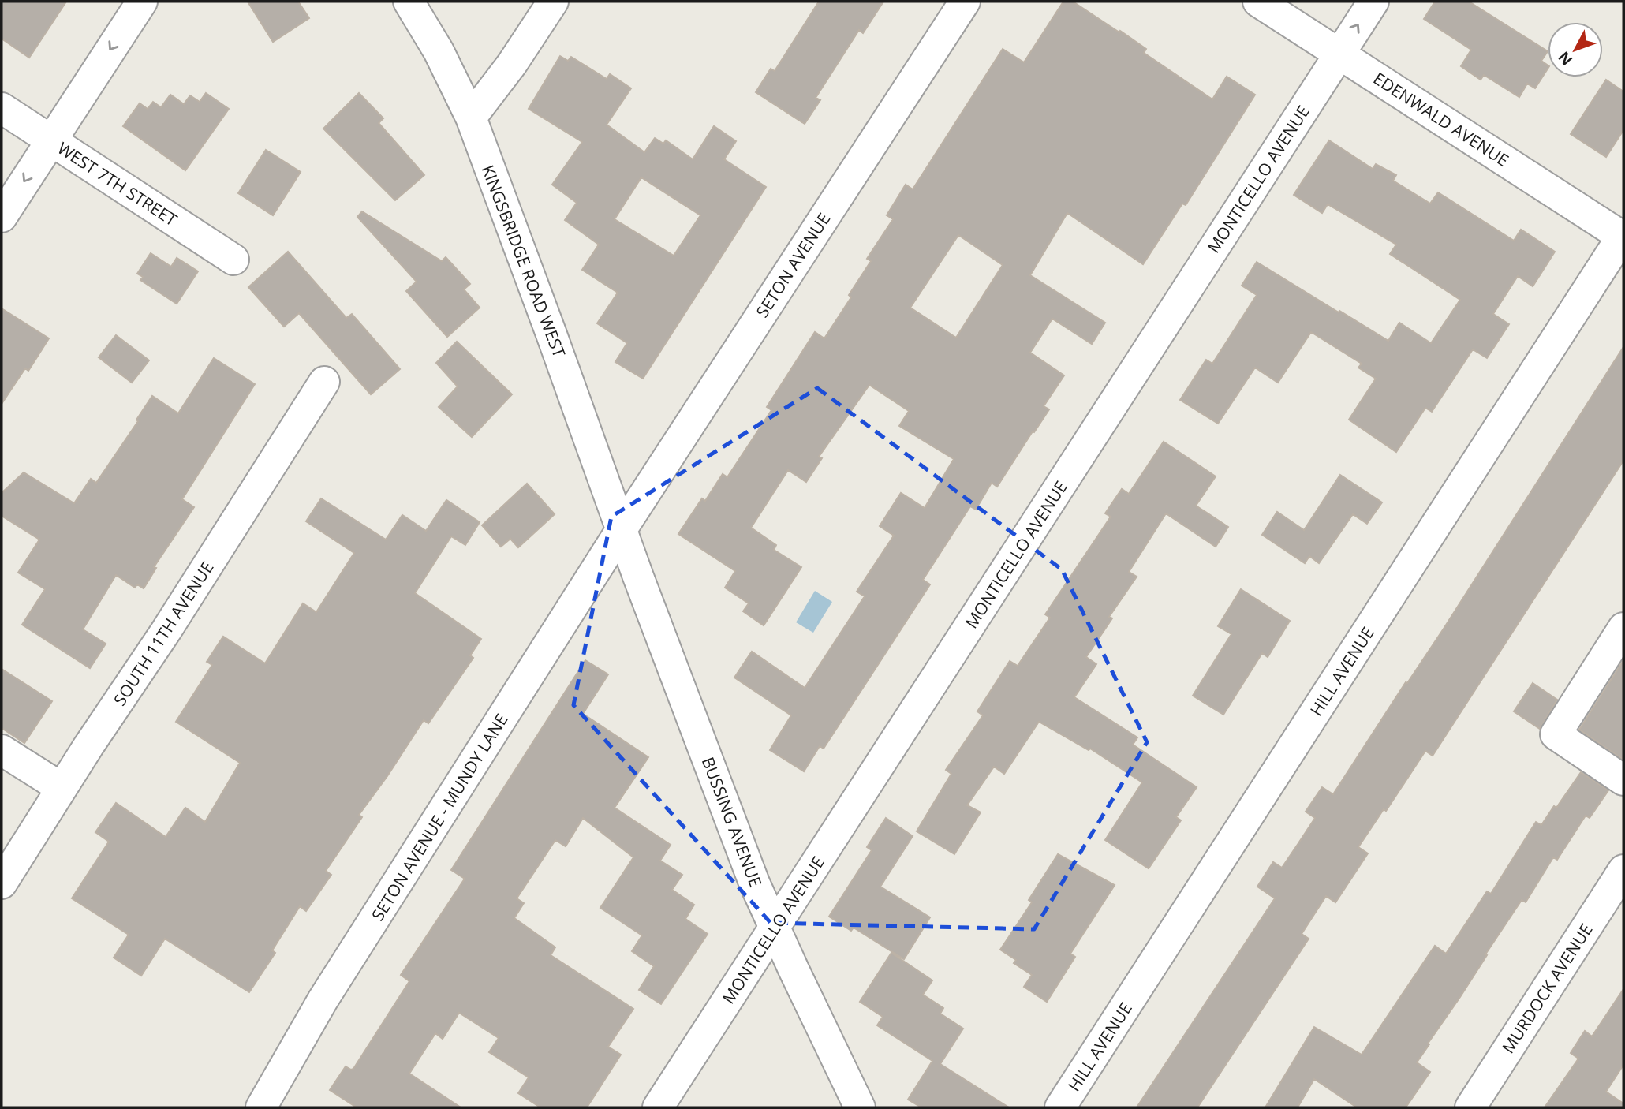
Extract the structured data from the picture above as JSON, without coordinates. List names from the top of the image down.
{
  "streets": {
    "street": [
      "EDENWALD AVENUE",
      "MONTICELLO AVENUE",
      "WEST 7TH STREET",
      "KINGSBRIDGE ROAD WEST",
      "SETON AVENUE",
      "SOUTH 11TH AVENUE",
      "HILL AVENUE",
      "SETON AVENUE - MUNDY LANE",
      "BUSSING AVENUE",
      "MURDOCK AVENUE"
    ]
  },
  "crossings": [
    ["EDENWALD AVENUE", "MONTICELLO AVENUE"],
    ["EDENWALD AVENUE", "HILL AVENUE"],
    ["MONTICELLO AVENUE", "BUSSING AVENUE"],
    ["KINGSBRIDGE ROAD WEST", "SETON AVENUE"],
    ["KINGSBRIDGE ROAD WEST", "SETON AVENUE - MUNDY LANE"],
    ["KINGSBRIDGE ROAD WEST", "BUSSING AVENUE"],
    ["SETON AVENUE", "SETON AVENUE - MUNDY LANE"],
    ["SETON AVENUE", "BUSSING AVENUE"],
    ["SETON AVENUE - MUNDY LANE", "BUSSING AVENUE"]
  ],
  "north": "bottom left"
}
